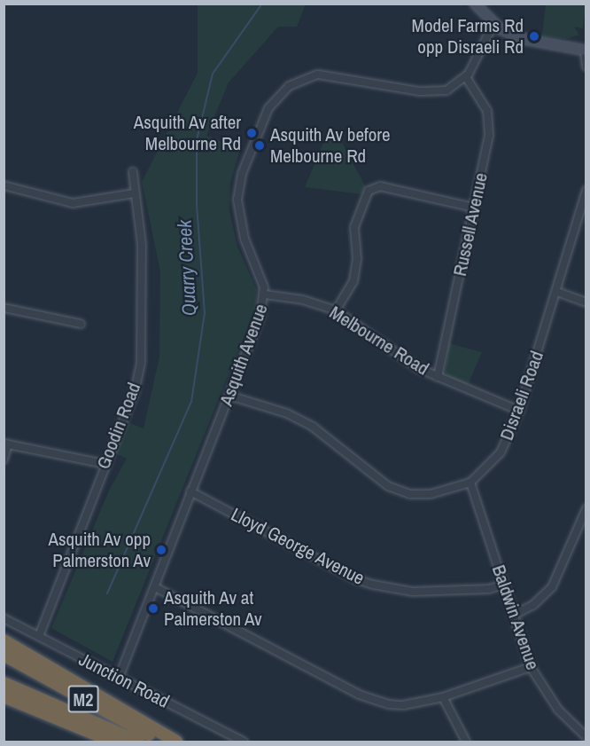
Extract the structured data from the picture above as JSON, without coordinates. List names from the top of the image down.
{
  "streets": {
    "highway": ["M2"],
    "street": [
      "Russell Avenue",
      "Melbourne Road",
      "Asquith Avenue",
      "Disraeli Road",
      "Goodin Road",
      "Lloyd George Avenue",
      "Baldwin Avenue",
      "Junction Road"
    ]
  },
  "crossings": [
    ["Russell Avenue", "Melbourne Road"],
    ["Russell Avenue", "Asquith Avenue"],
    ["Melbourne Road", "Asquith Avenue"],
    ["Melbourne Road", "Disraeli Road"],
    ["Asquith Avenue", "Disraeli Road"],
    ["Asquith Avenue", "Lloyd George Avenue"],
    ["Asquith Avenue", "Junction Road"],
    ["Disraeli Road", "Baldwin Avenue"],
    ["Goodin Road", "Junction Road"],
    ["Lloyd George Avenue", "Baldwin Avenue"]
  ],
  "water": ["Quarry Creek"],
  "places": [
    "Model Farms Rd opp Disraeli Rd",
    "Asquith Av after Melbourne Rd",
    "Asquith Av before Melbourne Rd",
    "Asquith Av opp Palmerston Av",
    "Asquith Av at Palmerston Av"
  ]
}
